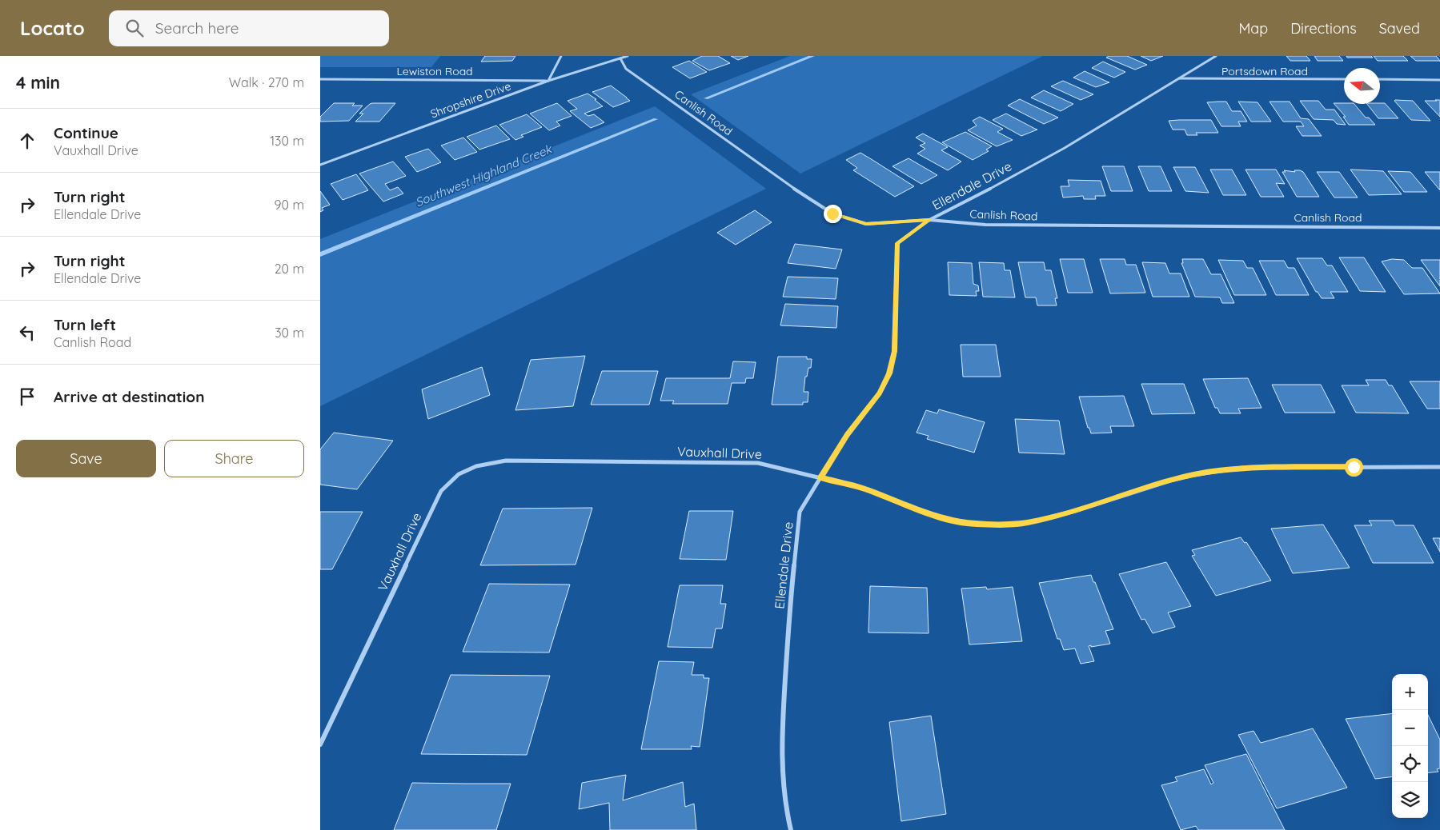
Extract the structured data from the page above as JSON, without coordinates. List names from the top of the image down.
{
  "streets": {
    "street": [
      "Lewiston Road",
      "Portsdown Road",
      "Shropshire Drive",
      "Canlish Road",
      "Ellendale Drive",
      "Vauxhall Drive"
    ]
  },
  "crossings": [
    ["Lewiston Road", "Shropshire Drive"],
    ["Portsdown Road", "Ellendale Drive"],
    ["Shropshire Drive", "Canlish Road"],
    ["Canlish Road", "Ellendale Drive"],
    ["Ellendale Drive", "Vauxhall Drive"]
  ],
  "water": ["Southwest Highland Creek"],
  "north": "left",
  "page": {
    "header": "Locato",
    "search": "Search here",
    "nav": ["Map", "Directions", "Saved"],
    "heading": ["4 min", "Walk · 270 m"],
    "list": [
      ["Continue", "Vauxhall Drive", "130 m"],
      ["Turn right", "Ellendale Drive", "90 m"],
      ["Turn right", "Ellendale Drive", "20 m"],
      ["Turn left", "Canlish Road", "30 m"],
      "Arrive at destination"
    ],
    "buttons": ["Save", "Share"],
    "map_buttons": ["+", "−"]
  }
}
